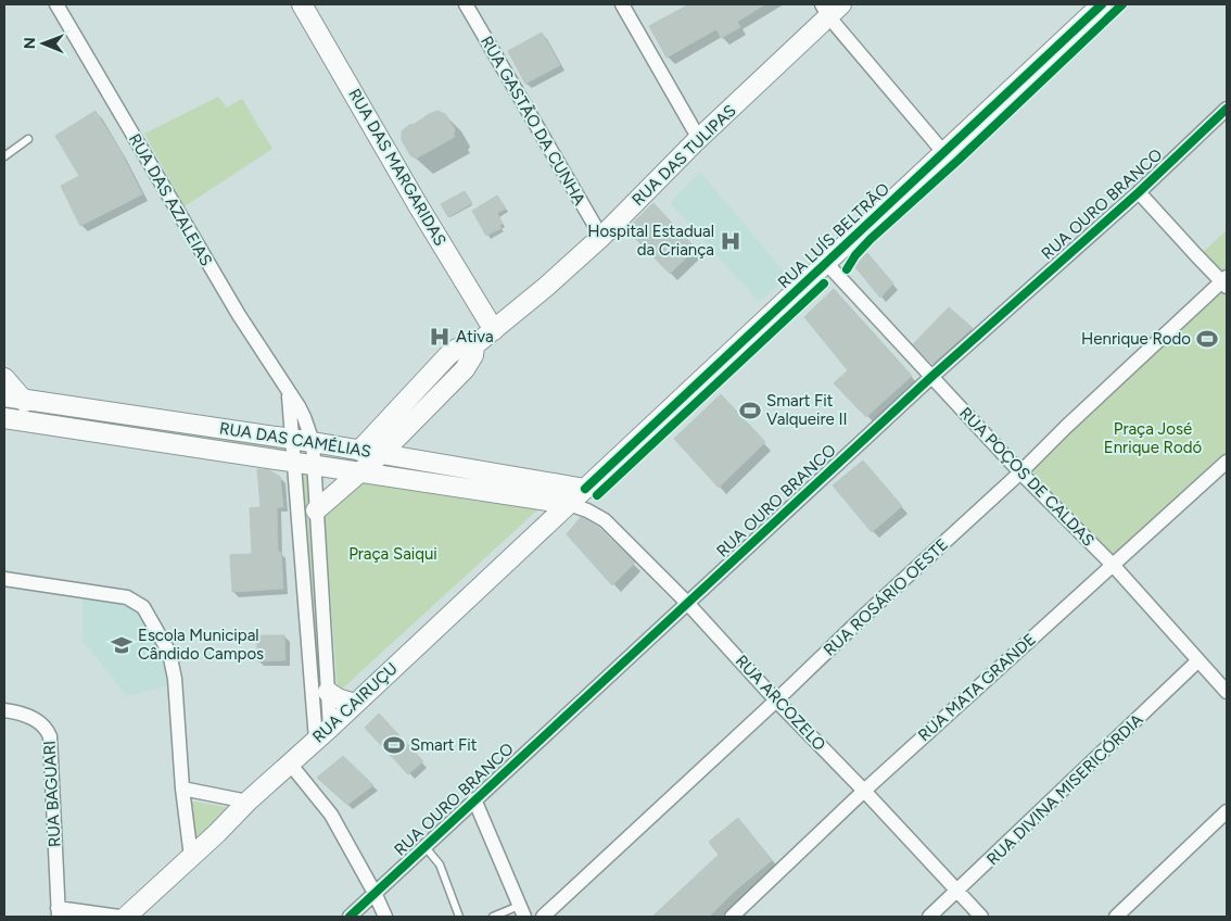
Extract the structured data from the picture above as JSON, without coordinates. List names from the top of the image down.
{
  "streets": {
    "street": [
      "RUA GASTÃO DA CUNHA",
      "RUA DAS TULIPAS",
      "RUA DAS MARGARIDAS",
      "RUA DAS AZALEIAS",
      "RUA OURO BRANCO",
      "RUA LUÍS BELTRÃO",
      "RUA DAS CAMÉLIAS",
      "RUA POÇOS DE CALDAS",
      "RUA ROSÁRIO OESTE",
      "RUA MATA GRANDE",
      "RUA CAIRUÇU",
      "RUA ARCOZELO",
      "RUA DIVINA MISERICÓRDIA",
      "RUA BAGUARI"
    ]
  },
  "crossings": [
    ["RUA GASTÃO DA CUNHA", "RUA DAS TULIPAS"],
    ["RUA DAS TULIPAS", "RUA DAS MARGARIDAS"],
    ["RUA DAS TULIPAS", "RUA DAS CAMÉLIAS"],
    ["RUA DAS AZALEIAS", "RUA DAS CAMÉLIAS"],
    ["RUA OURO BRANCO", "RUA POÇOS DE CALDAS"],
    ["RUA OURO BRANCO", "RUA ARCOZELO"],
    ["RUA LUÍS BELTRÃO", "RUA DAS CAMÉLIAS"],
    ["RUA LUÍS BELTRÃO", "RUA POÇOS DE CALDAS"],
    ["RUA LUÍS BELTRÃO", "RUA CAIRUÇU"],
    ["RUA DAS CAMÉLIAS", "RUA CAIRUÇU"],
    ["RUA DAS CAMÉLIAS", "RUA ARCOZELO"],
    ["RUA POÇOS DE CALDAS", "RUA ROSÁRIO OESTE"],
    ["RUA POÇOS DE CALDAS", "RUA MATA GRANDE"],
    ["RUA POÇOS DE CALDAS", "RUA DIVINA MISERICÓRDIA"],
    ["RUA ROSÁRIO OESTE", "RUA ARCOZELO"],
    ["RUA MATA GRANDE", "RUA ARCOZELO"],
    ["RUA CAIRUÇU", "RUA ARCOZELO"],
    ["RUA ARCOZELO", "RUA DIVINA MISERICÓRDIA"]
  ],
  "parks": ["Praça José Enrique Rodó", "Praça Saiqui"],
  "places": {
    "hospital": ["Hospital Estadual da Criança", "Ativa"],
    "sports": ["Henrique Rodo", "Smart Fit Valqueire II", "Smart Fit"],
    "school or university": ["Escola Municipal Cândido Campos"]
  },
  "north": "left"
}
